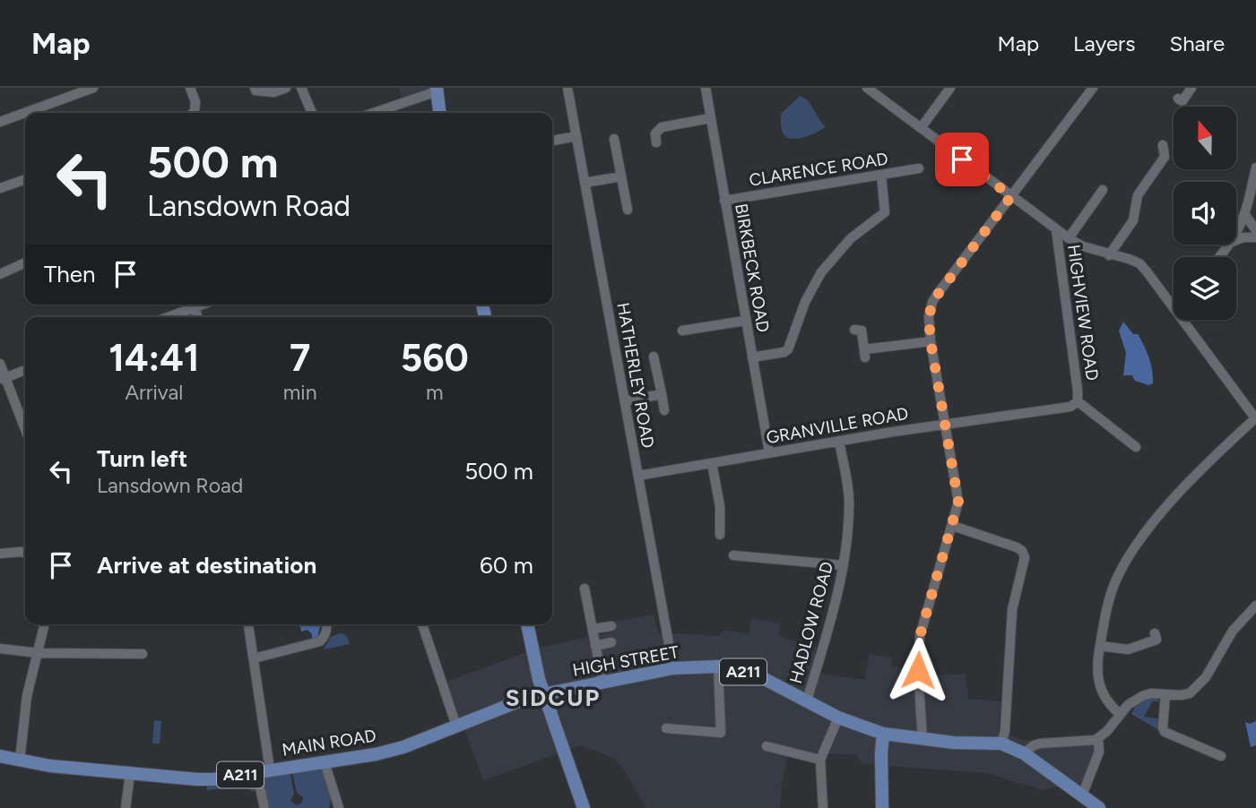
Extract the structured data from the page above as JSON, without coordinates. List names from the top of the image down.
{
  "streets": {
    "main road": ["HIGH STREET", "A211", "MAIN ROAD"],
    "street": [
      "CLARENCE ROAD",
      "BIRKBECK ROAD",
      "HIGHVIEW ROAD",
      "HATHERLEY ROAD",
      "GRANVILLE ROAD",
      "HADLOW ROAD"
    ]
  },
  "crossings": [
    ["CLARENCE ROAD", "BIRKBECK ROAD"],
    ["BIRKBECK ROAD", "GRANVILLE ROAD"],
    ["HIGHVIEW ROAD", "GRANVILLE ROAD"],
    ["HATHERLEY ROAD", "GRANVILLE ROAD"],
    ["HATHERLEY ROAD", "HIGH STREET"],
    ["GRANVILLE ROAD", "HADLOW ROAD"],
    ["HADLOW ROAD", "HIGH STREET"],
    ["HIGH STREET", "A211"],
    ["HIGH STREET", "MAIN ROAD"]
  ],
  "districts": ["SIDCUP"],
  "north": "top",
  "page": {
    "header": "Map",
    "nav": ["Map", "Layers", "Share"],
    "turn": ["500 m", "Lansdown Road"],
    "then": "Then",
    "eta": [
      "14:41",
      "Arrival",
      "7",
      "min",
      "560",
      "m"
    ],
    "list": [
      {
        "name": "Turn left",
        "note": "Lansdown Road",
        "value": "500 m"
      },
      {
        "name": "Arrive at destination",
        "value": "60 m"
      }
    ]
  }
}
